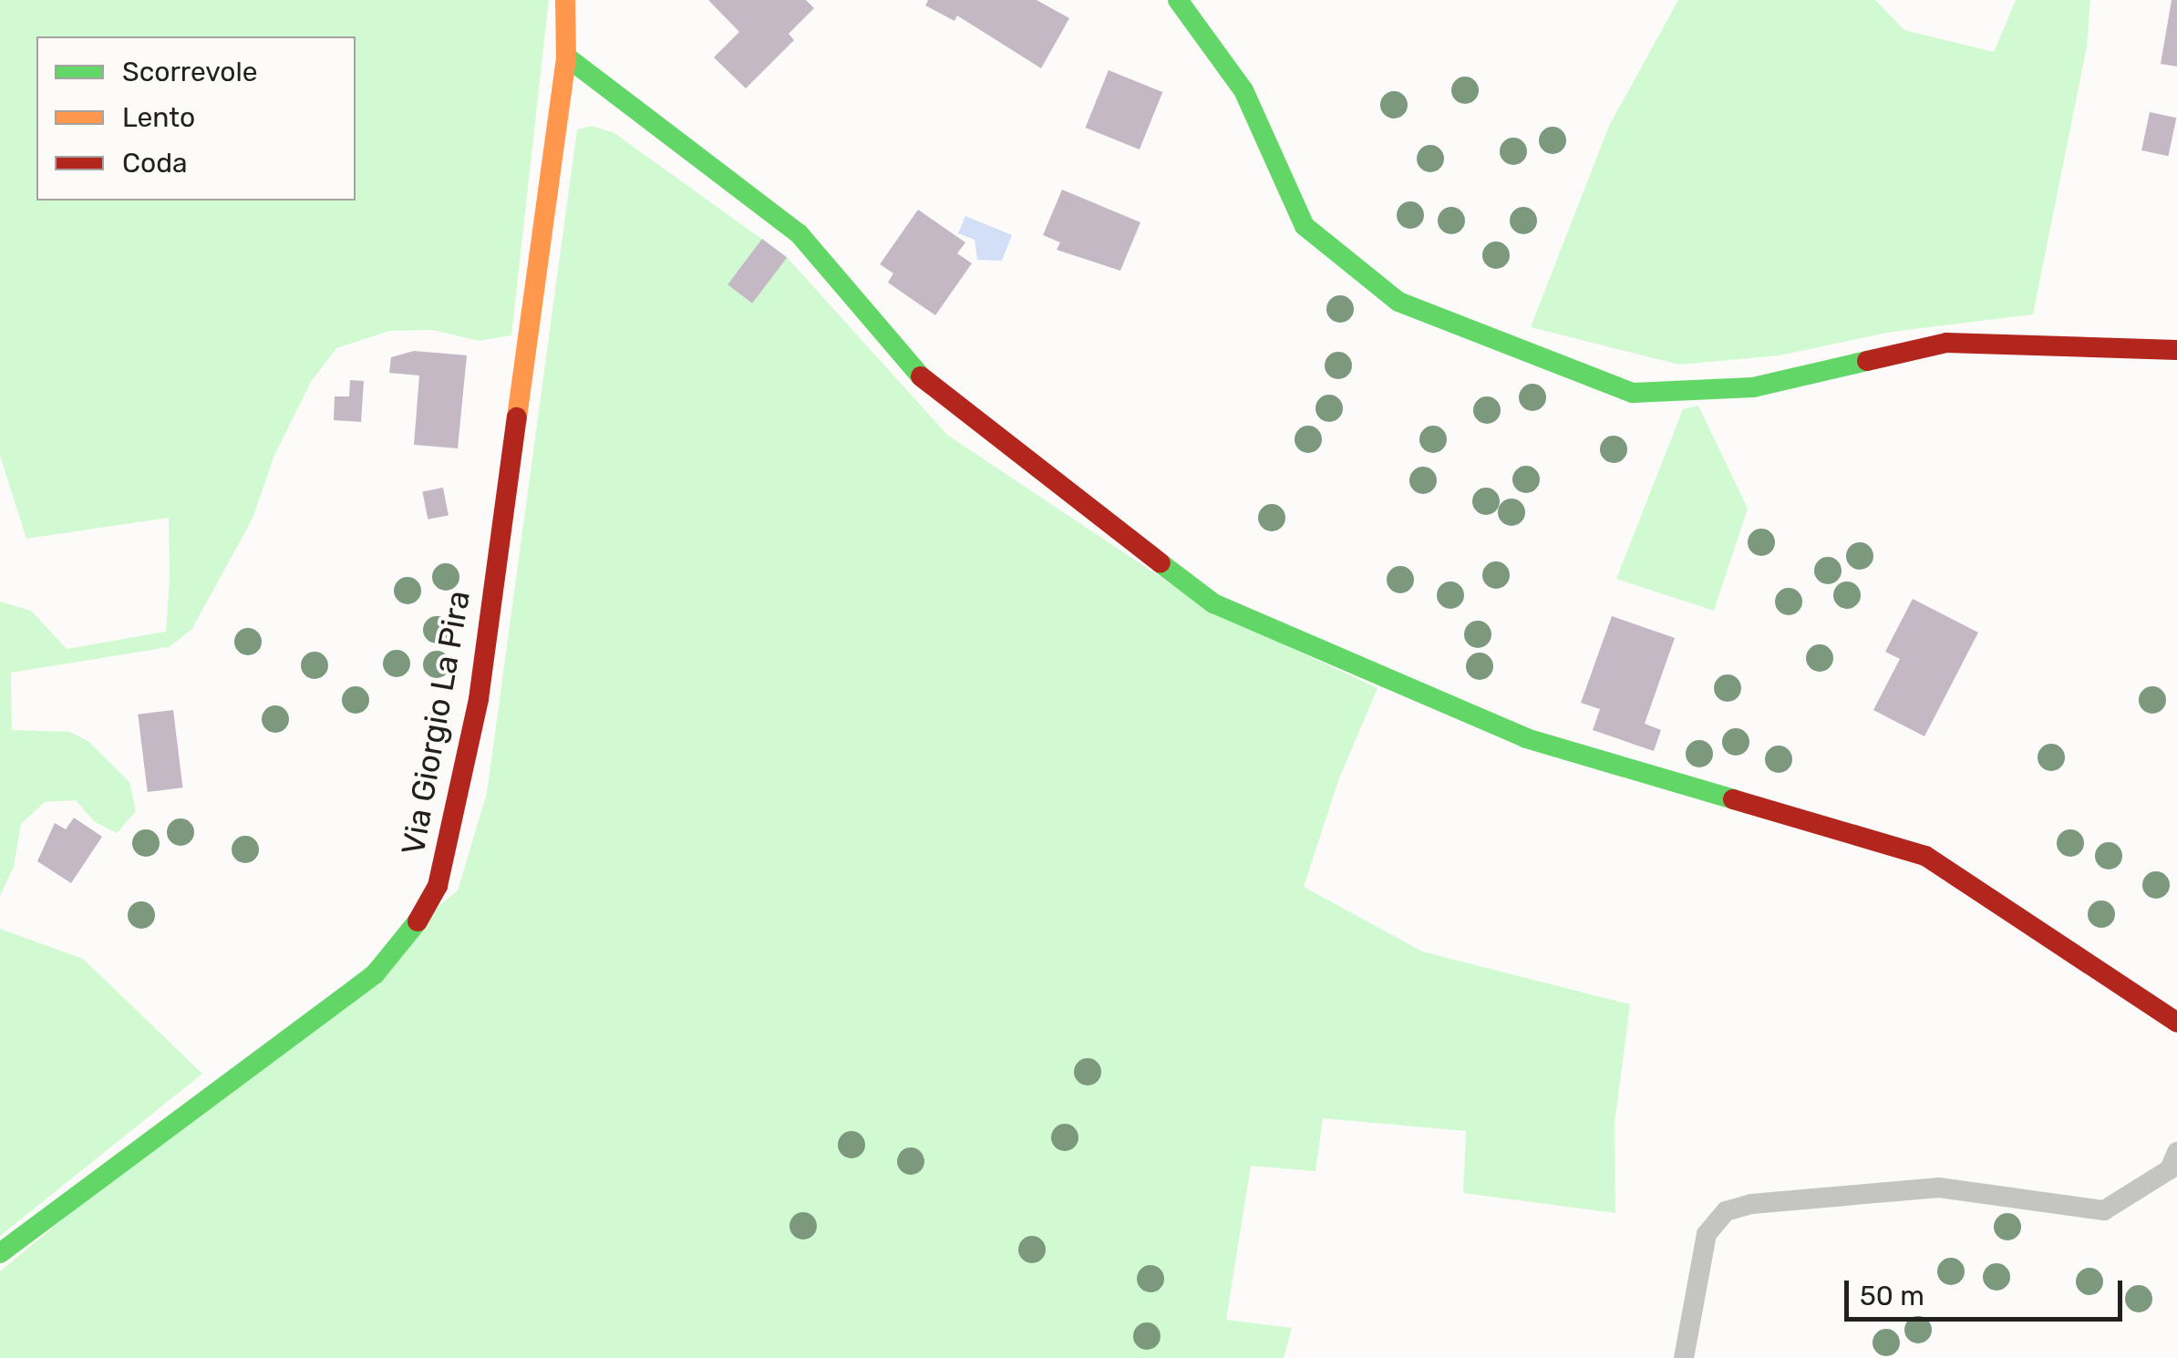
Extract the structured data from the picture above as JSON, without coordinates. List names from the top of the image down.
{
  "streets": {
    "street": ["Via Giorgio La Pira"]
  },
  "legend": ["Scorrevole", "Lento", "Coda"],
  "scale_bar": "50 m"
}
